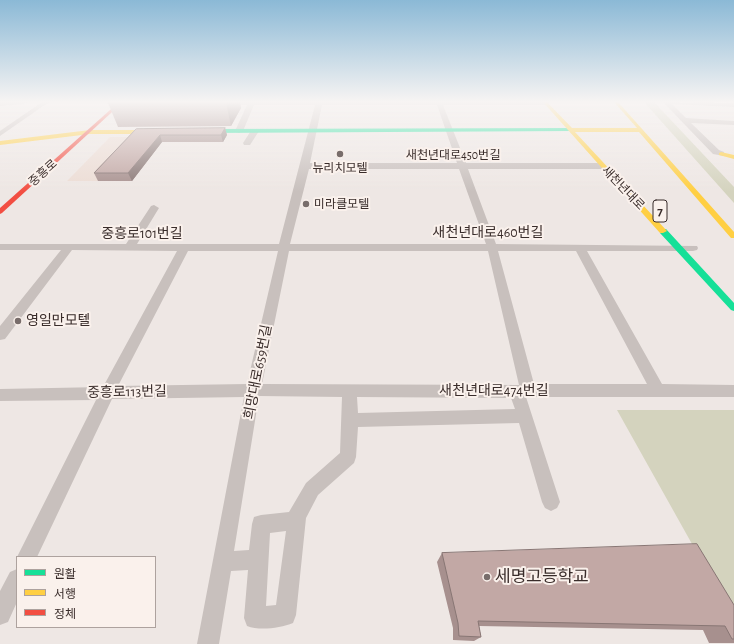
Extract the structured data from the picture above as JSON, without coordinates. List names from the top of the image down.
{
  "streets": {
    "main road": ["중흥로", "새천년대로", "7"],
    "street": [
      "새천년대로450번길",
      "새천년대로460번길",
      "중흥로101번길",
      "희망대로659번길",
      "새천년대로474번길",
      "중흥로113번길"
    ]
  },
  "crossings": [
    ["새천년대로450번길", "새천년대로"],
    ["새천년대로450번길", "희망대로659번길"],
    ["새천년대로", "새천년대로460번길"],
    ["새천년대로460번길", "중흥로101번길"],
    ["새천년대로460번길", "희망대로659번길"],
    ["중흥로101번길", "희망대로659번길"],
    ["희망대로659번길", "새천년대로474번길"],
    ["희망대로659번길", "중흥로113번길"],
    ["새천년대로474번길", "중흥로113번길"]
  ],
  "places": [
    "뉴리치모텔",
    "미라클모텔",
    "영일만모텔",
    "세명고등학교"
  ],
  "legend": ["원활", "서행", "정체"]
}
